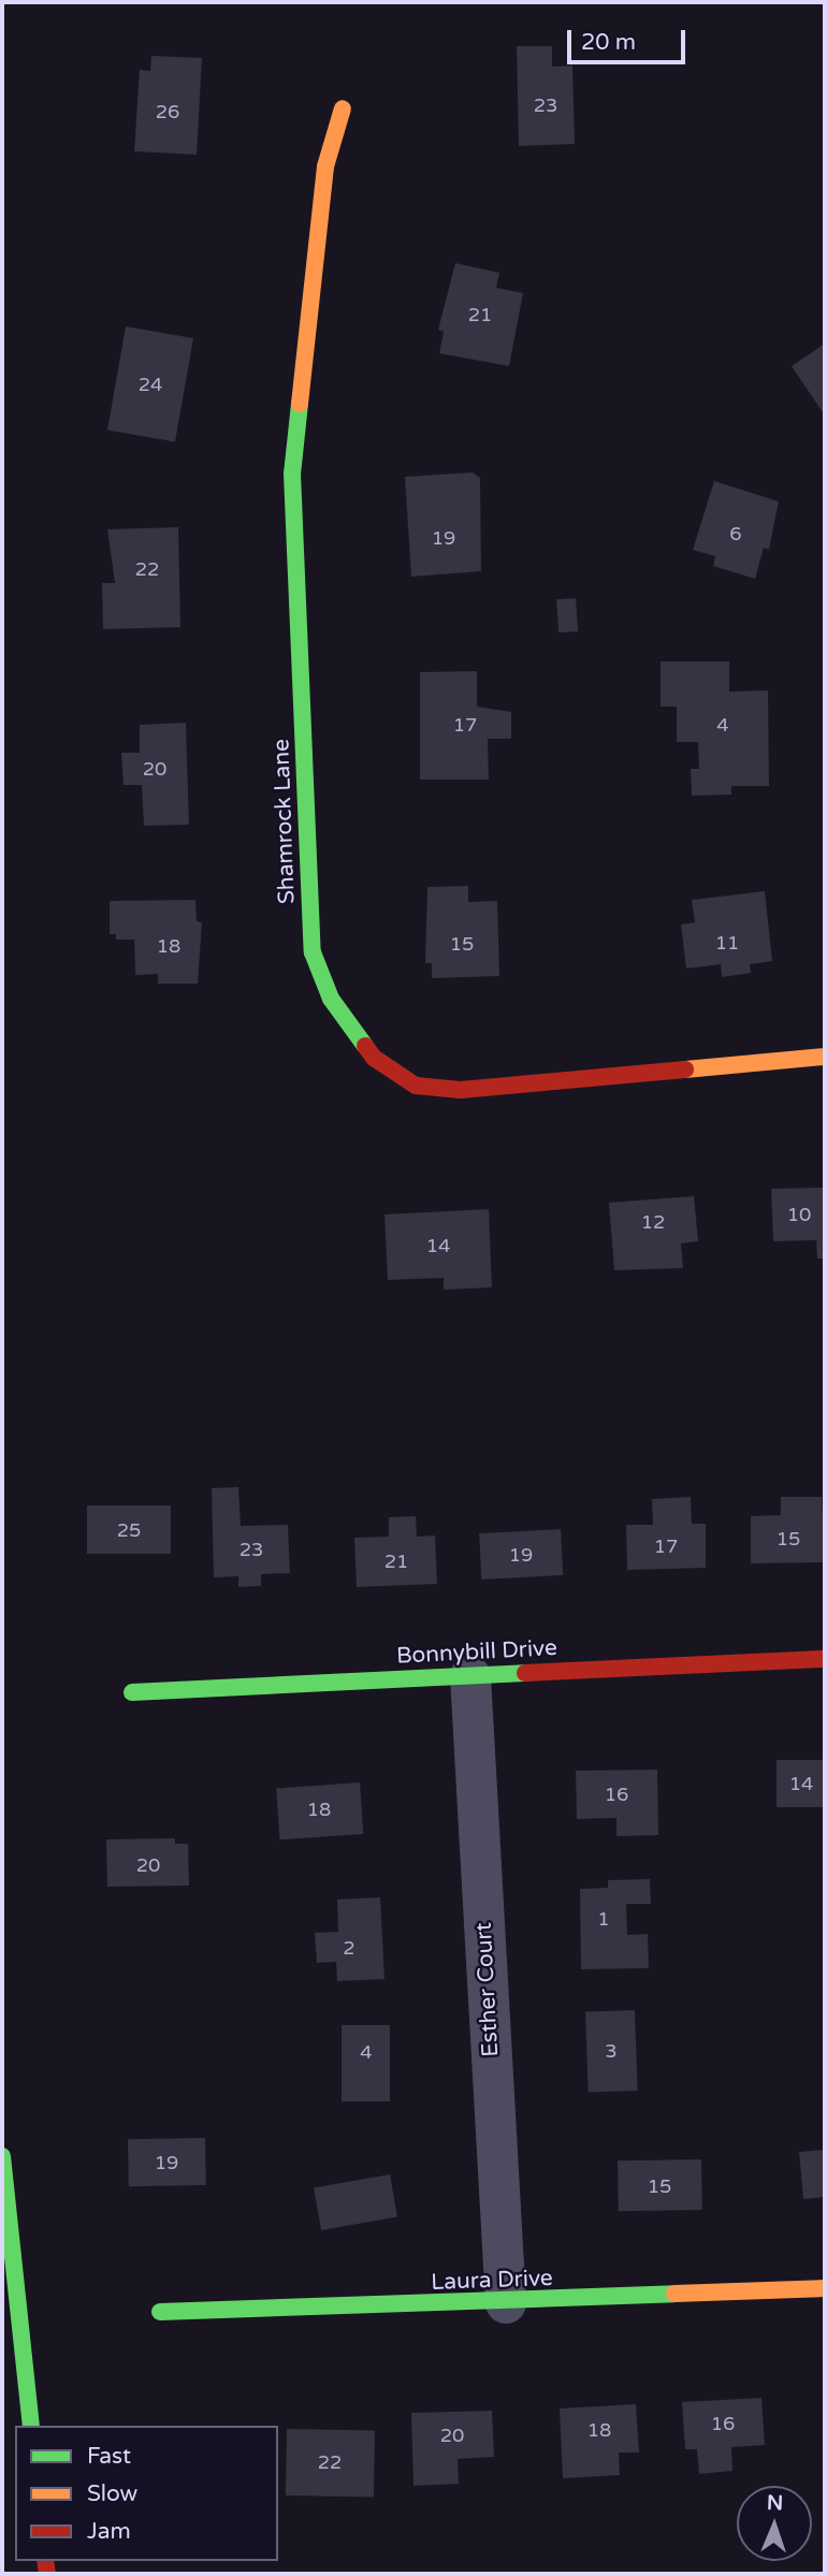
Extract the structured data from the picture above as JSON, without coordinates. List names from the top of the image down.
{
  "streets": {
    "main road": ["Shamrock Lane", "Bonnybill Drive", "Laura Drive"],
    "street": ["Esther Court"]
  },
  "crossings": [
    ["Bonnybill Drive", "Esther Court"],
    ["Esther Court", "Laura Drive"]
  ],
  "house_numbers": [
    "23",
    "26",
    "21",
    "24",
    "6",
    "19",
    "22",
    "17",
    "4",
    "20",
    "11",
    "15",
    "18",
    "10",
    "12",
    "14",
    "25",
    "15",
    "17",
    "23",
    "19",
    "21",
    "14",
    "16",
    "18",
    "20",
    "1",
    "2",
    "3",
    "4",
    "19",
    "15",
    "16",
    "18",
    "20",
    "22"
  ],
  "legend": ["Fast", "Slow", "Jam"],
  "scale_bar": "20 m",
  "north": "top"
}
